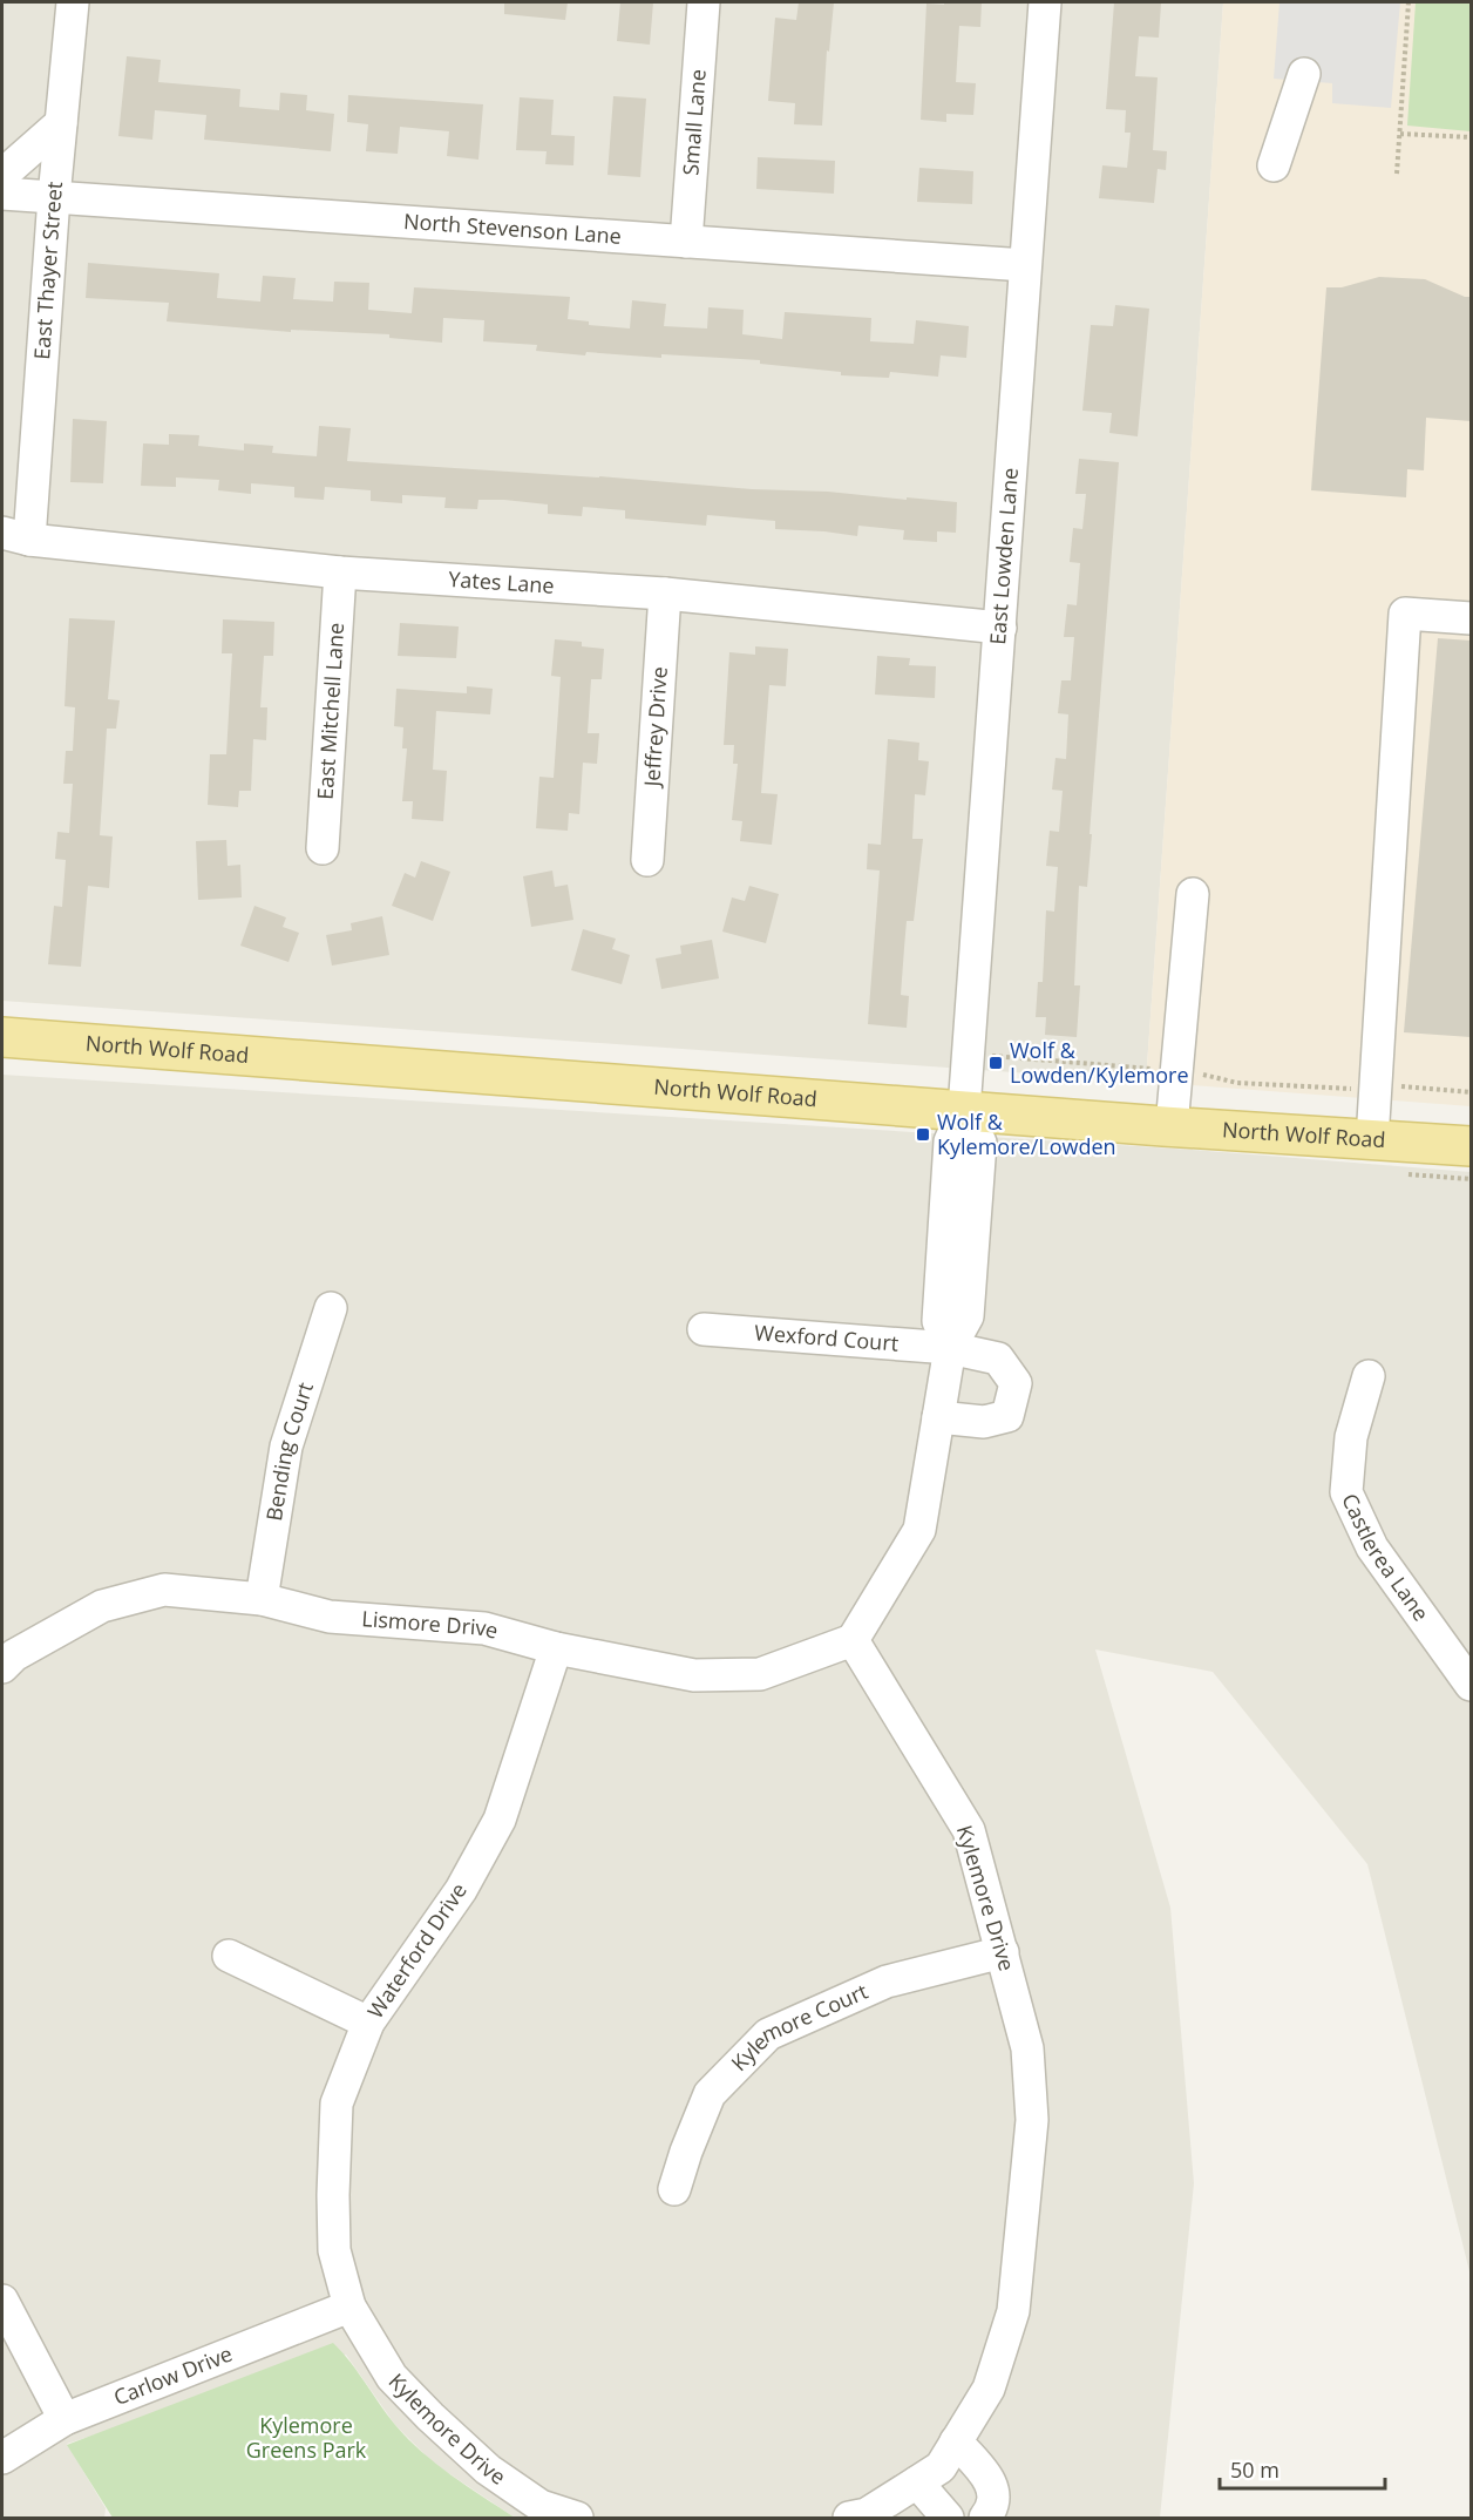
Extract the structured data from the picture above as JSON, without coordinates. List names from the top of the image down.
{
  "streets": {
    "main road": ["North Wolf Road"],
    "street": [
      "Small Lane",
      "North Stevenson Lane",
      "East Thayer Street",
      "East Lowden Lane",
      "Yates Lane",
      "East Mitchell Lane",
      "Jeffrey Drive",
      "Wexford Court",
      "Bending Court",
      "Castlerea Lane",
      "Lismore Drive",
      "Kylemore Drive",
      "Waterford Drive",
      "Kylemore Court",
      "Carlow Drive"
    ]
  },
  "crossings": [
    ["Small Lane", "North Stevenson Lane"],
    ["North Stevenson Lane", "East Thayer Street"],
    ["North Stevenson Lane", "East Lowden Lane"],
    ["East Thayer Street", "Yates Lane"],
    ["East Lowden Lane", "Yates Lane"],
    ["East Lowden Lane", "North Wolf Road"],
    ["Yates Lane", "East Mitchell Lane"],
    ["Yates Lane", "Jeffrey Drive"],
    ["Bending Court", "Lismore Drive"],
    ["Lismore Drive", "Kylemore Drive"],
    ["Lismore Drive", "Waterford Drive"],
    ["Kylemore Drive", "Waterford Drive"],
    ["Kylemore Drive", "Kylemore Court"],
    ["Kylemore Drive", "Carlow Drive"],
    ["Waterford Drive", "Carlow Drive"]
  ],
  "parks": ["Kylemore Greens Park"],
  "places": {
    "transit": ["Wolf & Lowden/Kylemore", "Wolf & Kylemore/Lowden"]
  },
  "scale_bar": "50 m"
}
